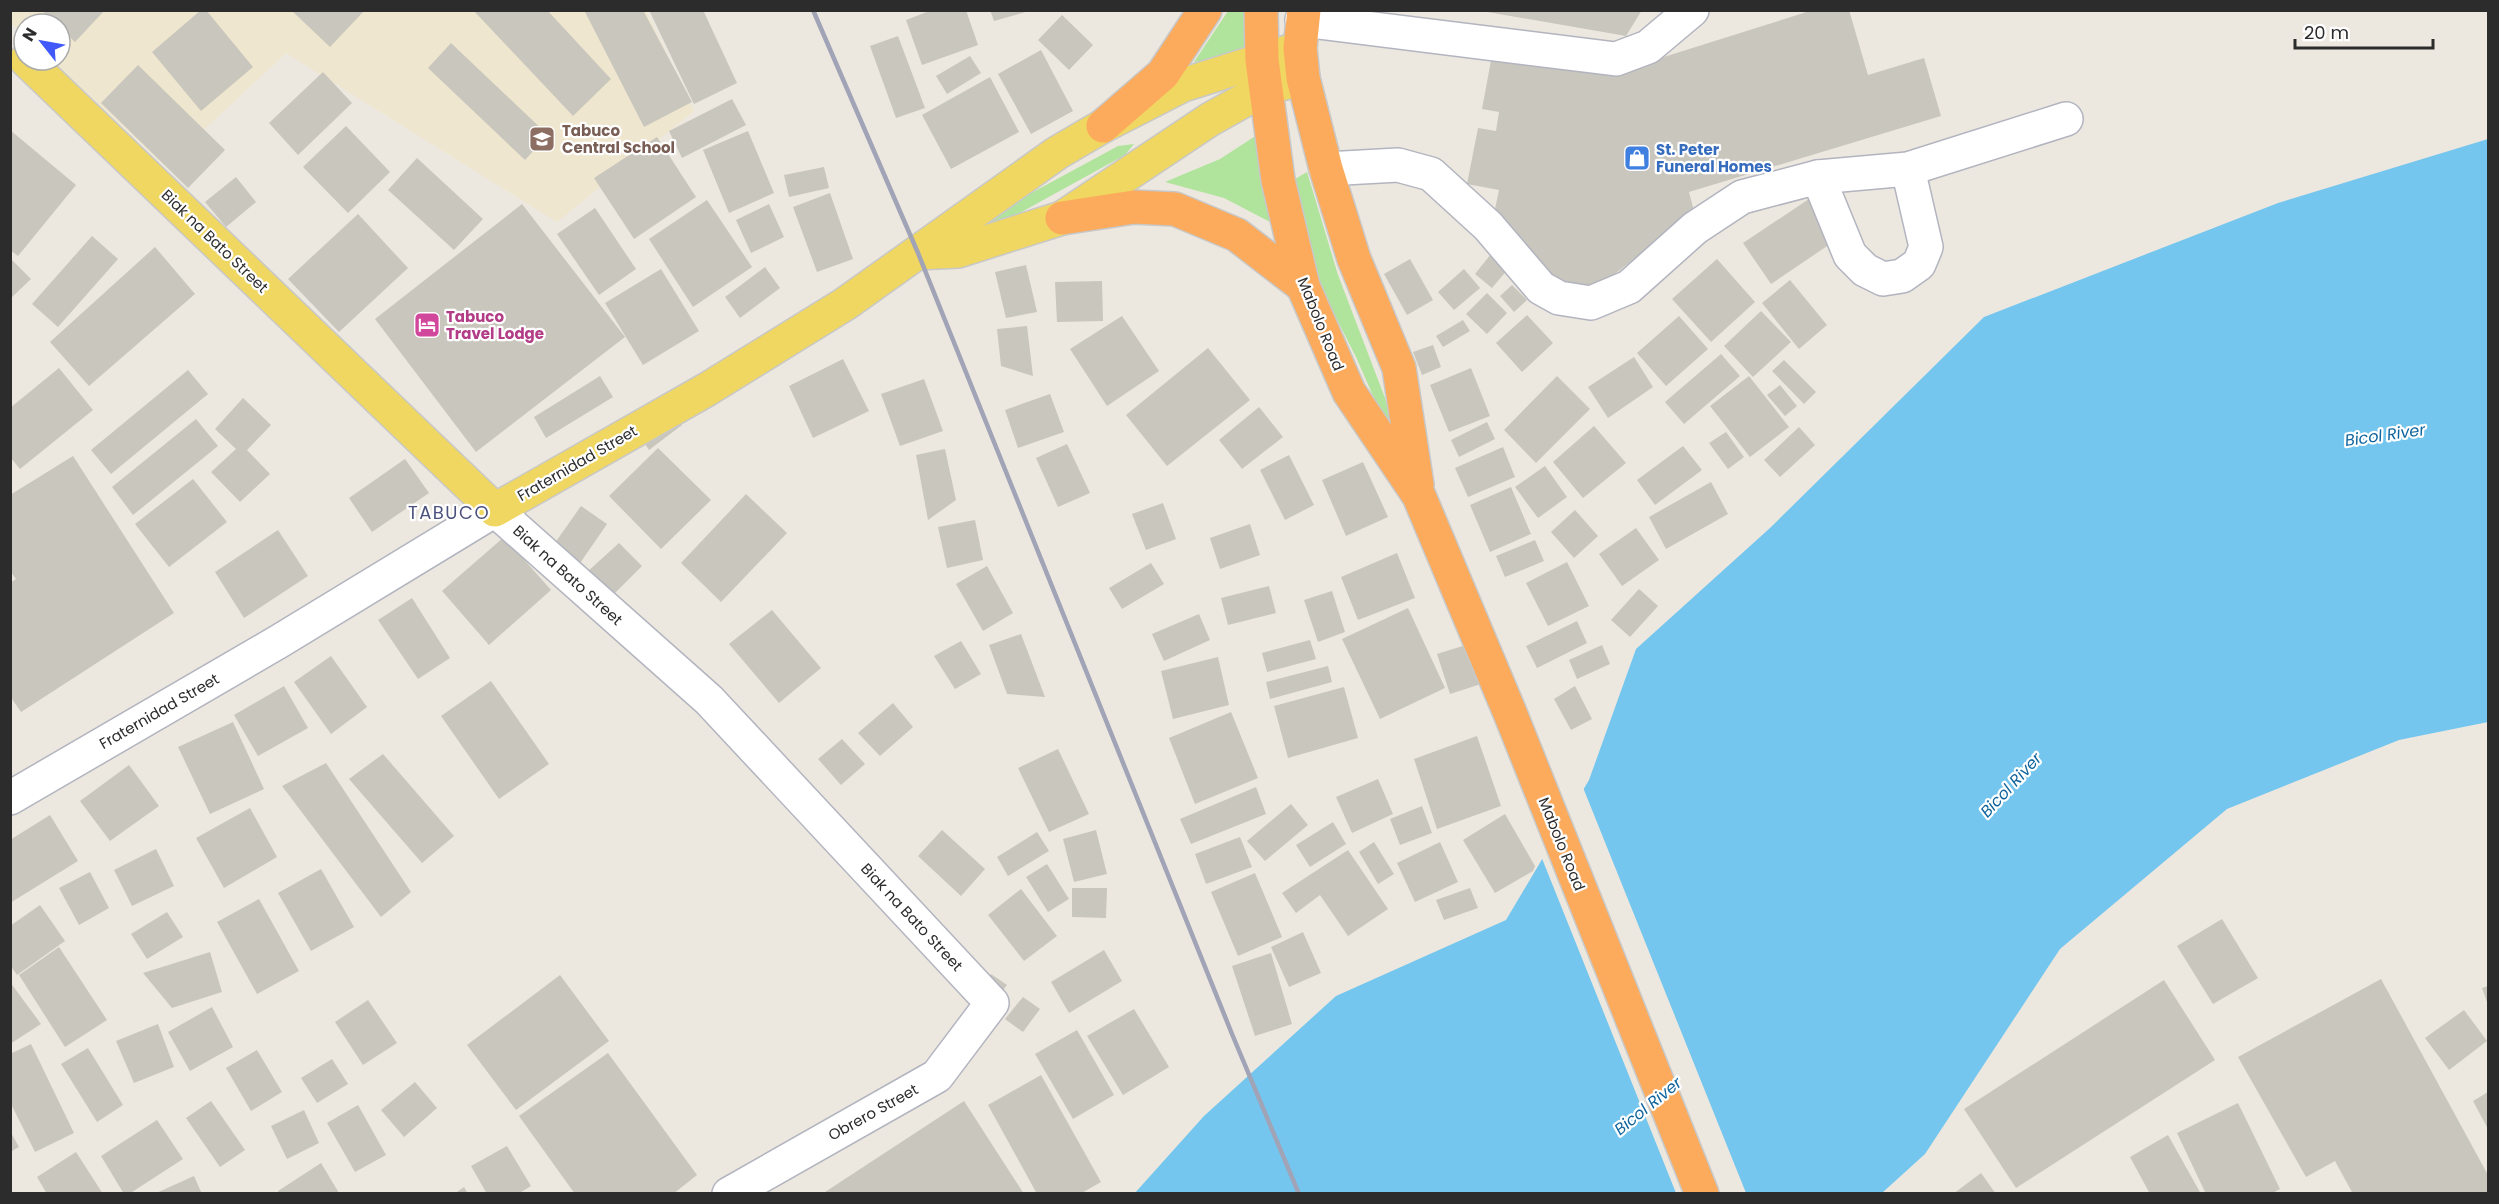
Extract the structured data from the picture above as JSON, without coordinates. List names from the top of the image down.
{
  "streets": {
    "highway": ["Mabolo Road"],
    "main road": ["Biak na Bato Street", "Fraternidad Street"],
    "street": ["Obrero Street"]
  },
  "crossings": [
    ["Biak na Bato Street", "Fraternidad Street"],
    ["Biak na Bato Street", "Obrero Street"],
    ["Mabolo Road", "Fraternidad Street"]
  ],
  "districts": ["TABUCO"],
  "water": ["Bicol River"],
  "places": {
    "school or university": ["Tabuco Central School"],
    "shop": ["St. Peter Funeral Homes"],
    "hotel": ["Tabuco Travel Lodge"]
  },
  "scale_bar": "20 m",
  "north": "top left"
}
